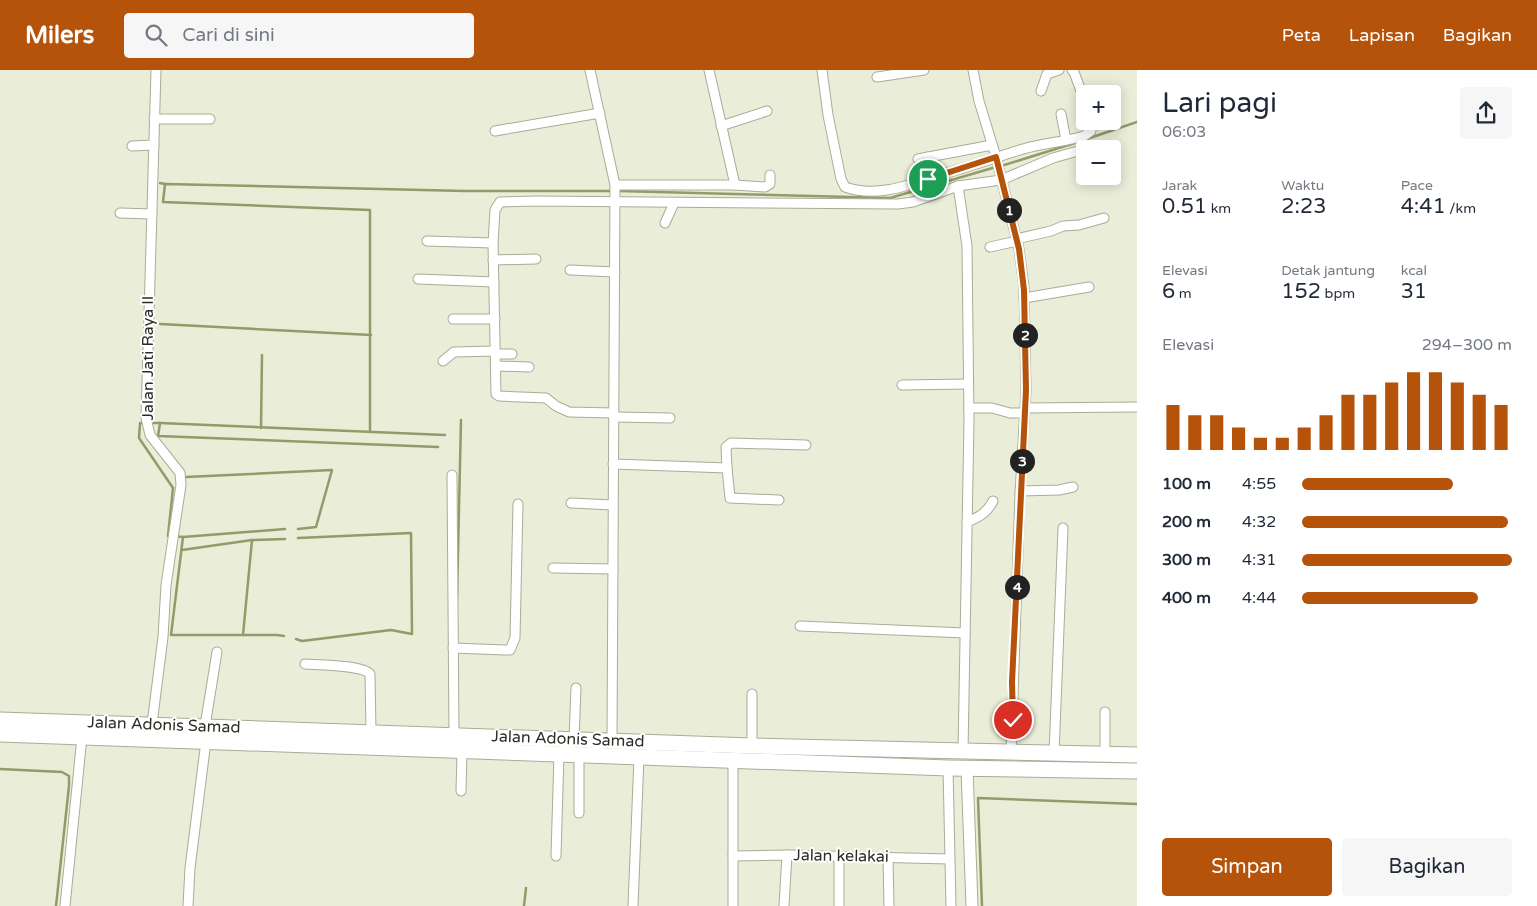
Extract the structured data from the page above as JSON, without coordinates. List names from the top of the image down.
{
  "streets": {
    "highway": ["Jalan Adonis Samad"],
    "street": ["Jalan Jati Raya II", "Jalan kelakai"]
  },
  "crossings": [
    ["Jalan Jati Raya II", "Jalan Adonis Samad"]
  ],
  "page": {
    "header": "Milers",
    "search": "Cari di sini",
    "nav": ["Peta", "Lapisan", "Bagikan"],
    "heading": ["Lari pagi", "06:03"],
    "map_buttons": ["+", "−"],
    "stats": [
      ["Jarak", "0.51 km"],
      ["Waktu", "2:23"],
      ["Pace", "4:41 /km"],
      ["Elevasi", "6 m"],
      ["Detak jantung", "152 bpm"],
      ["kcal", "31"]
    ],
    "pins": [
      "1",
      "2",
      "3",
      "4"
    ],
    "chart": ["Elevasi", "294–300 m"],
    "list": [
      {
        "name": "100 m",
        "note": "4:55"
      },
      {
        "name": "200 m",
        "note": "4:32"
      },
      {
        "name": "300 m",
        "note": "4:31"
      },
      {
        "name": "400 m",
        "note": "4:44"
      }
    ],
    "buttons": ["Simpan", "Bagikan"]
  }
}
